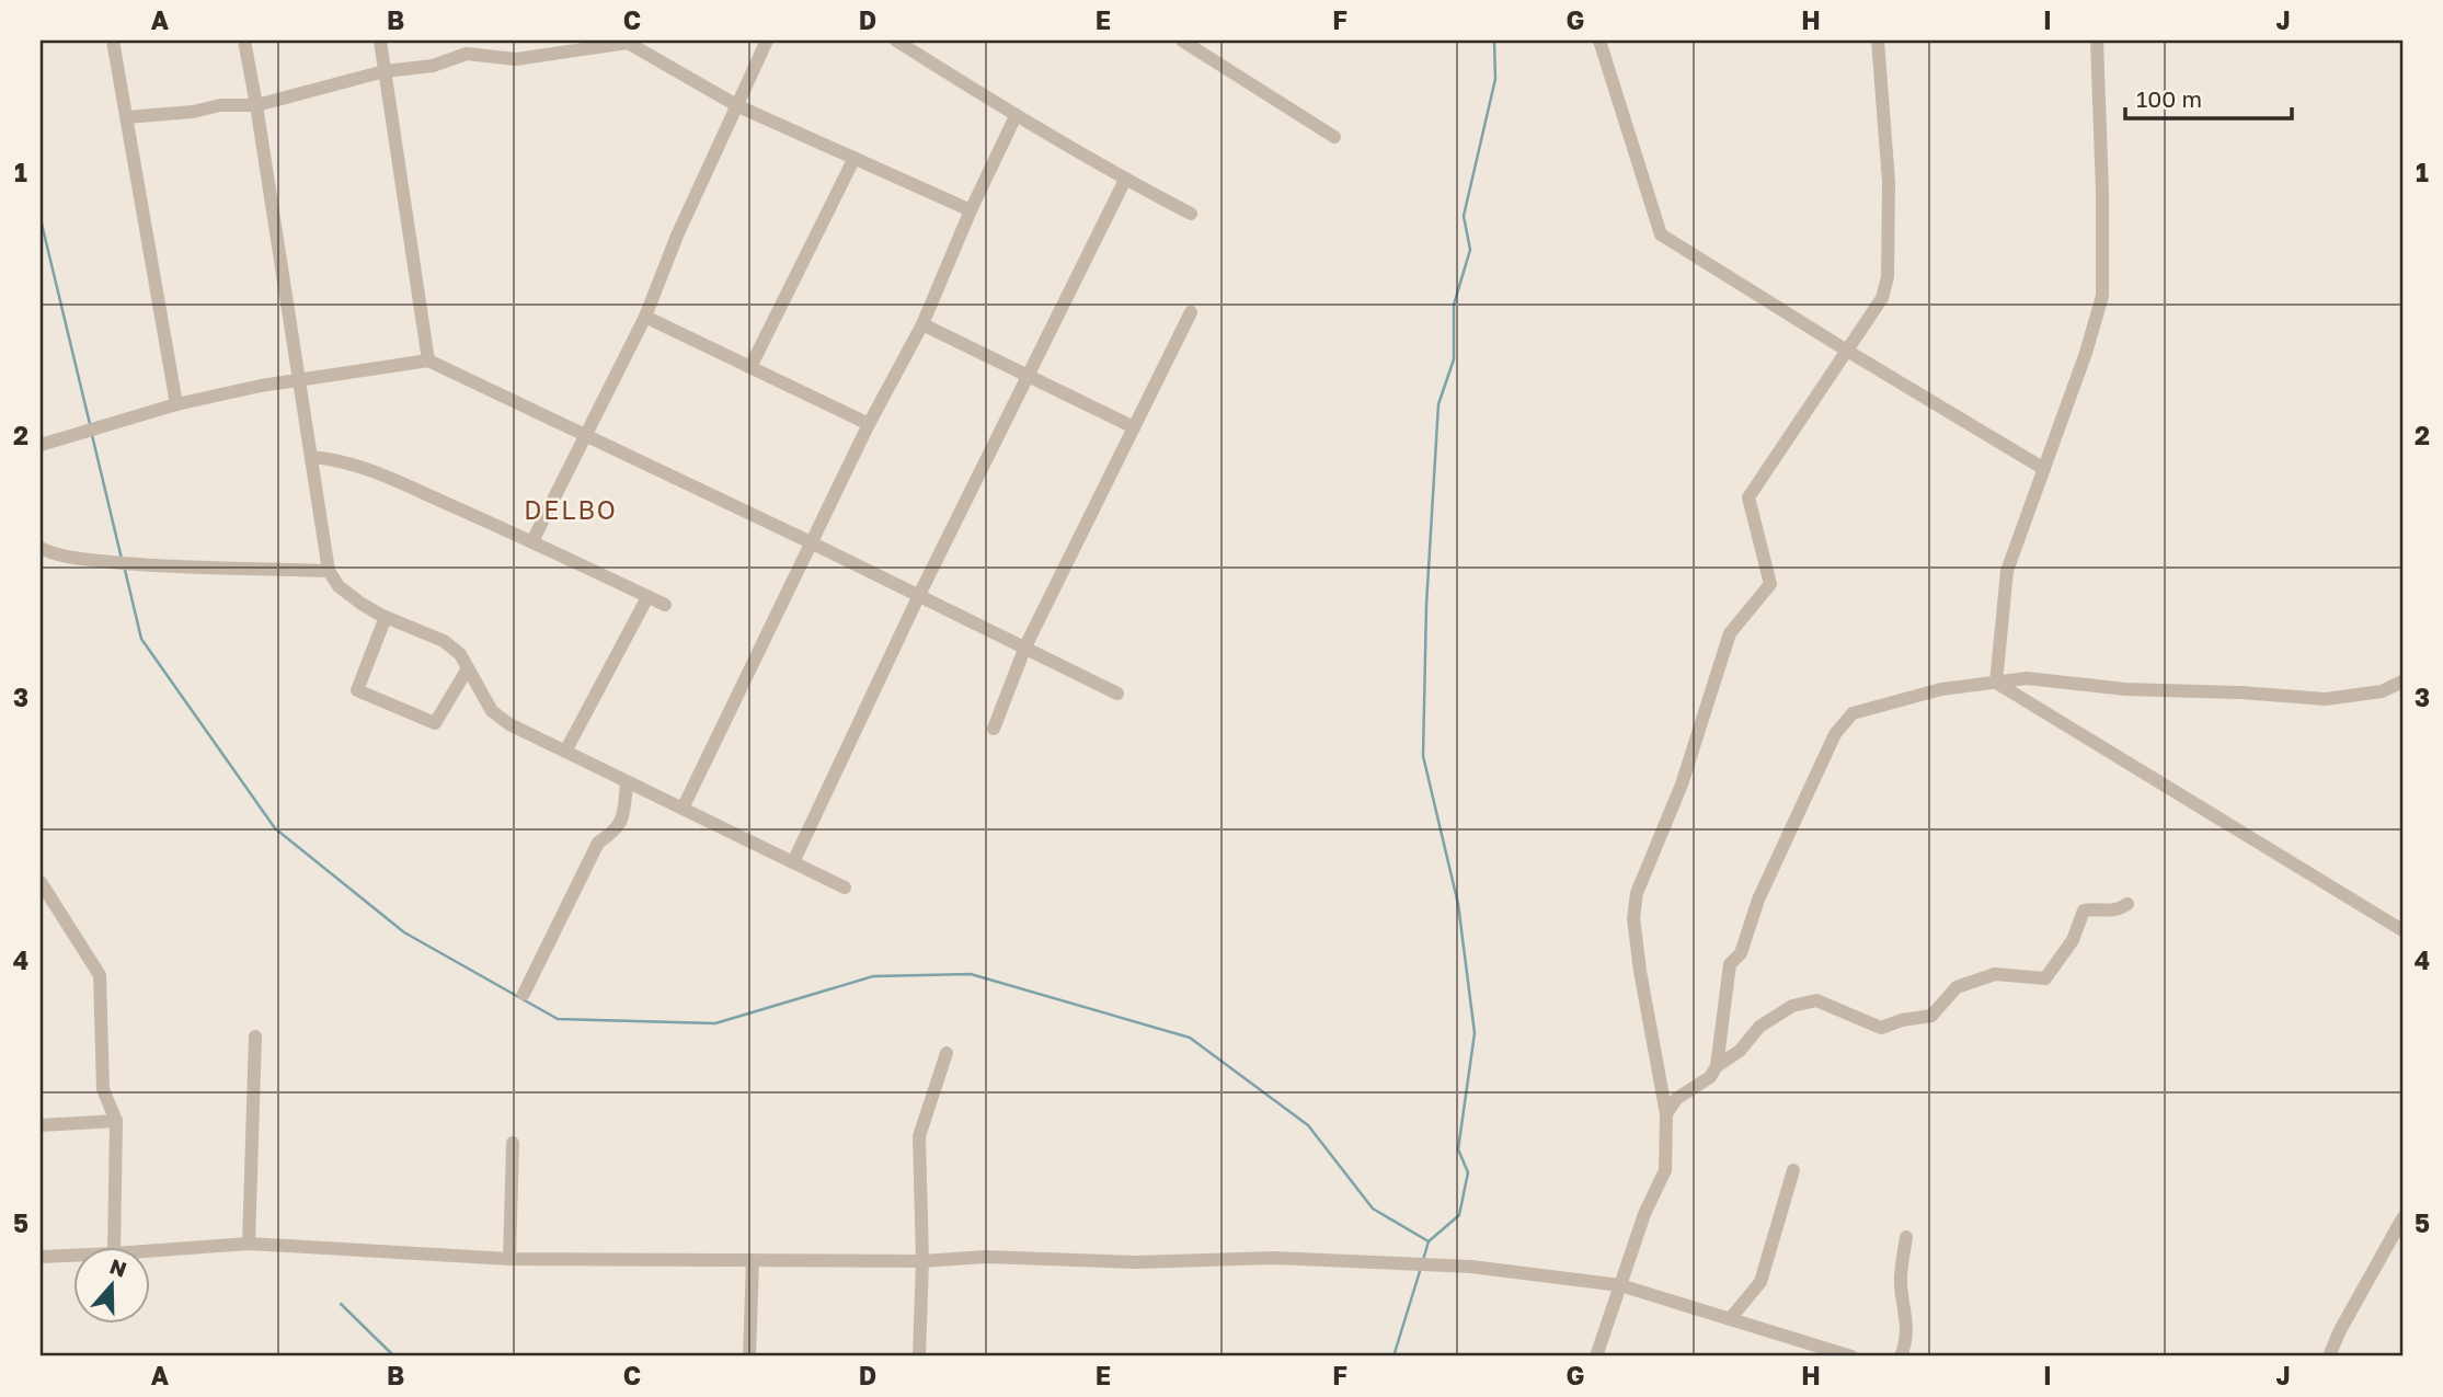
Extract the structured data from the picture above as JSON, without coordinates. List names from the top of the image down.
{
  "districts": ["DELBO"],
  "scale_bar": "100 m",
  "north": "top",
  "grid": {
    "columns": [
      "A",
      "B",
      "C",
      "D",
      "E",
      "F",
      "G",
      "H",
      "I",
      "J"
    ],
    "rows": [
      "1",
      "2",
      "3",
      "4",
      "5"
    ]
  }
}
